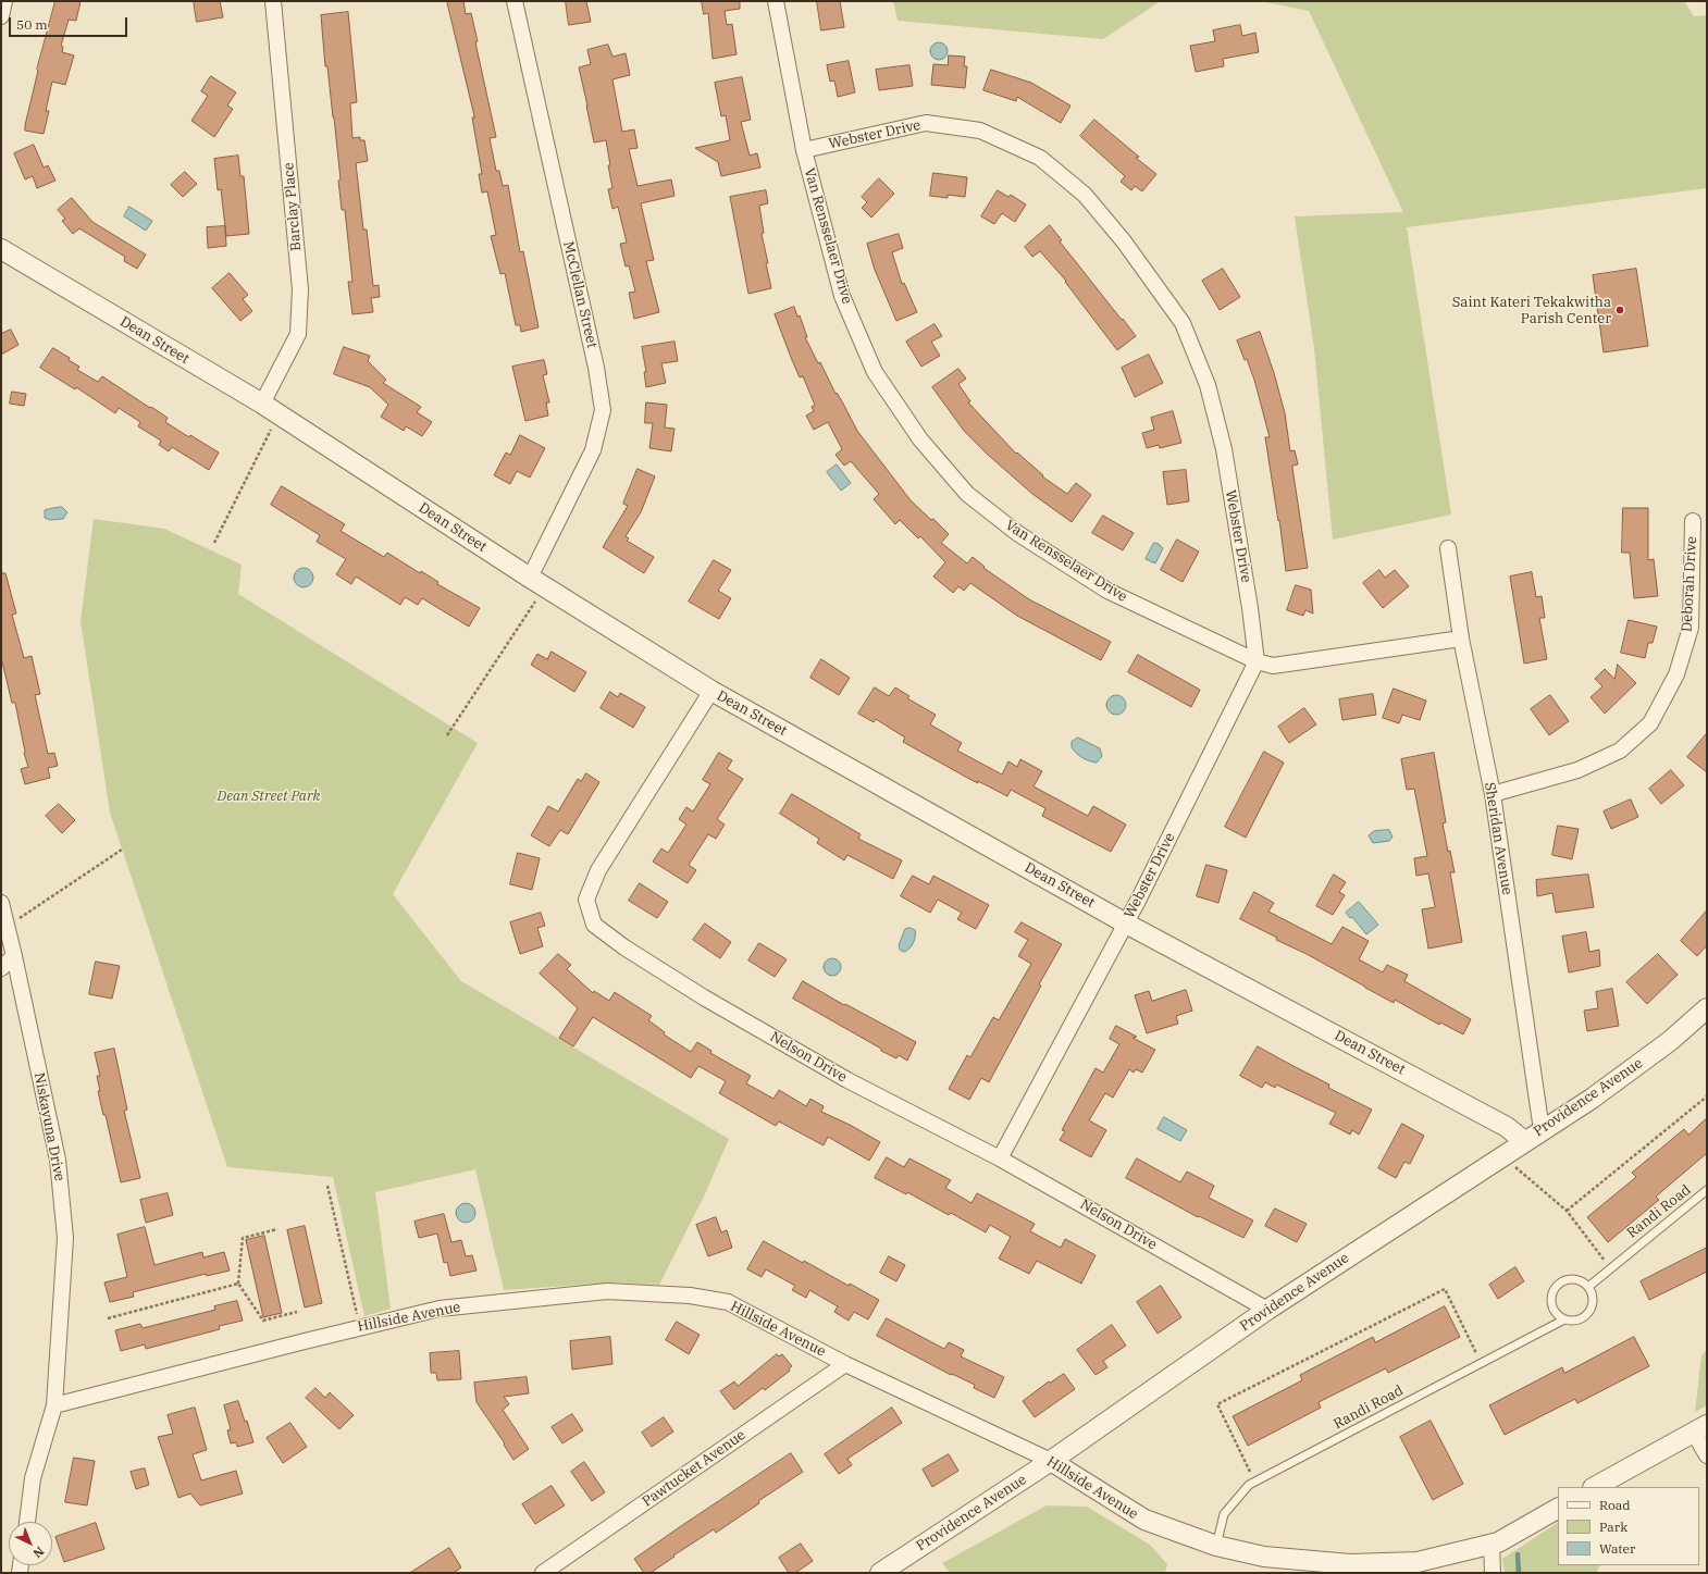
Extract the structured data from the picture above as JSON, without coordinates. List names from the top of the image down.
{
  "streets": {
    "street": [
      "Webster Drive",
      "Barclay Place",
      "Van Rensselaer Drive",
      "McClellan Street",
      "Dean Street",
      "Deborah Drive",
      "Sheridan Avenue",
      "Nelson Drive",
      "Providence Avenue",
      "Niskayuna Drive",
      "Hillside Avenue",
      "Pawtucket Avenue"
    ],
    "lane": ["Randi Road"]
  },
  "crossings": [
    ["Webster Drive", "Van Rensselaer Drive"],
    ["Webster Drive", "Dean Street"],
    ["Webster Drive", "Nelson Drive"],
    ["Barclay Place", "Dean Street"],
    ["Van Rensselaer Drive", "Sheridan Avenue"],
    ["McClellan Street", "Dean Street"],
    ["Dean Street", "Nelson Drive"],
    ["Dean Street", "Providence Avenue"],
    ["Deborah Drive", "Sheridan Avenue"],
    ["Sheridan Avenue", "Providence Avenue"],
    ["Nelson Drive", "Providence Avenue"],
    ["Providence Avenue", "Hillside Avenue"],
    ["Niskayuna Drive", "Hillside Avenue"],
    ["Randi Road", "Hillside Avenue"],
    ["Hillside Avenue", "Pawtucket Avenue"]
  ],
  "parks": ["Dean Street Park"],
  "places": ["Saint Kateri Tekakwitha Parish Center"],
  "legend": ["Road", "Park", "Water"],
  "scale_bar": "50 m",
  "north": "bottom right"
}
